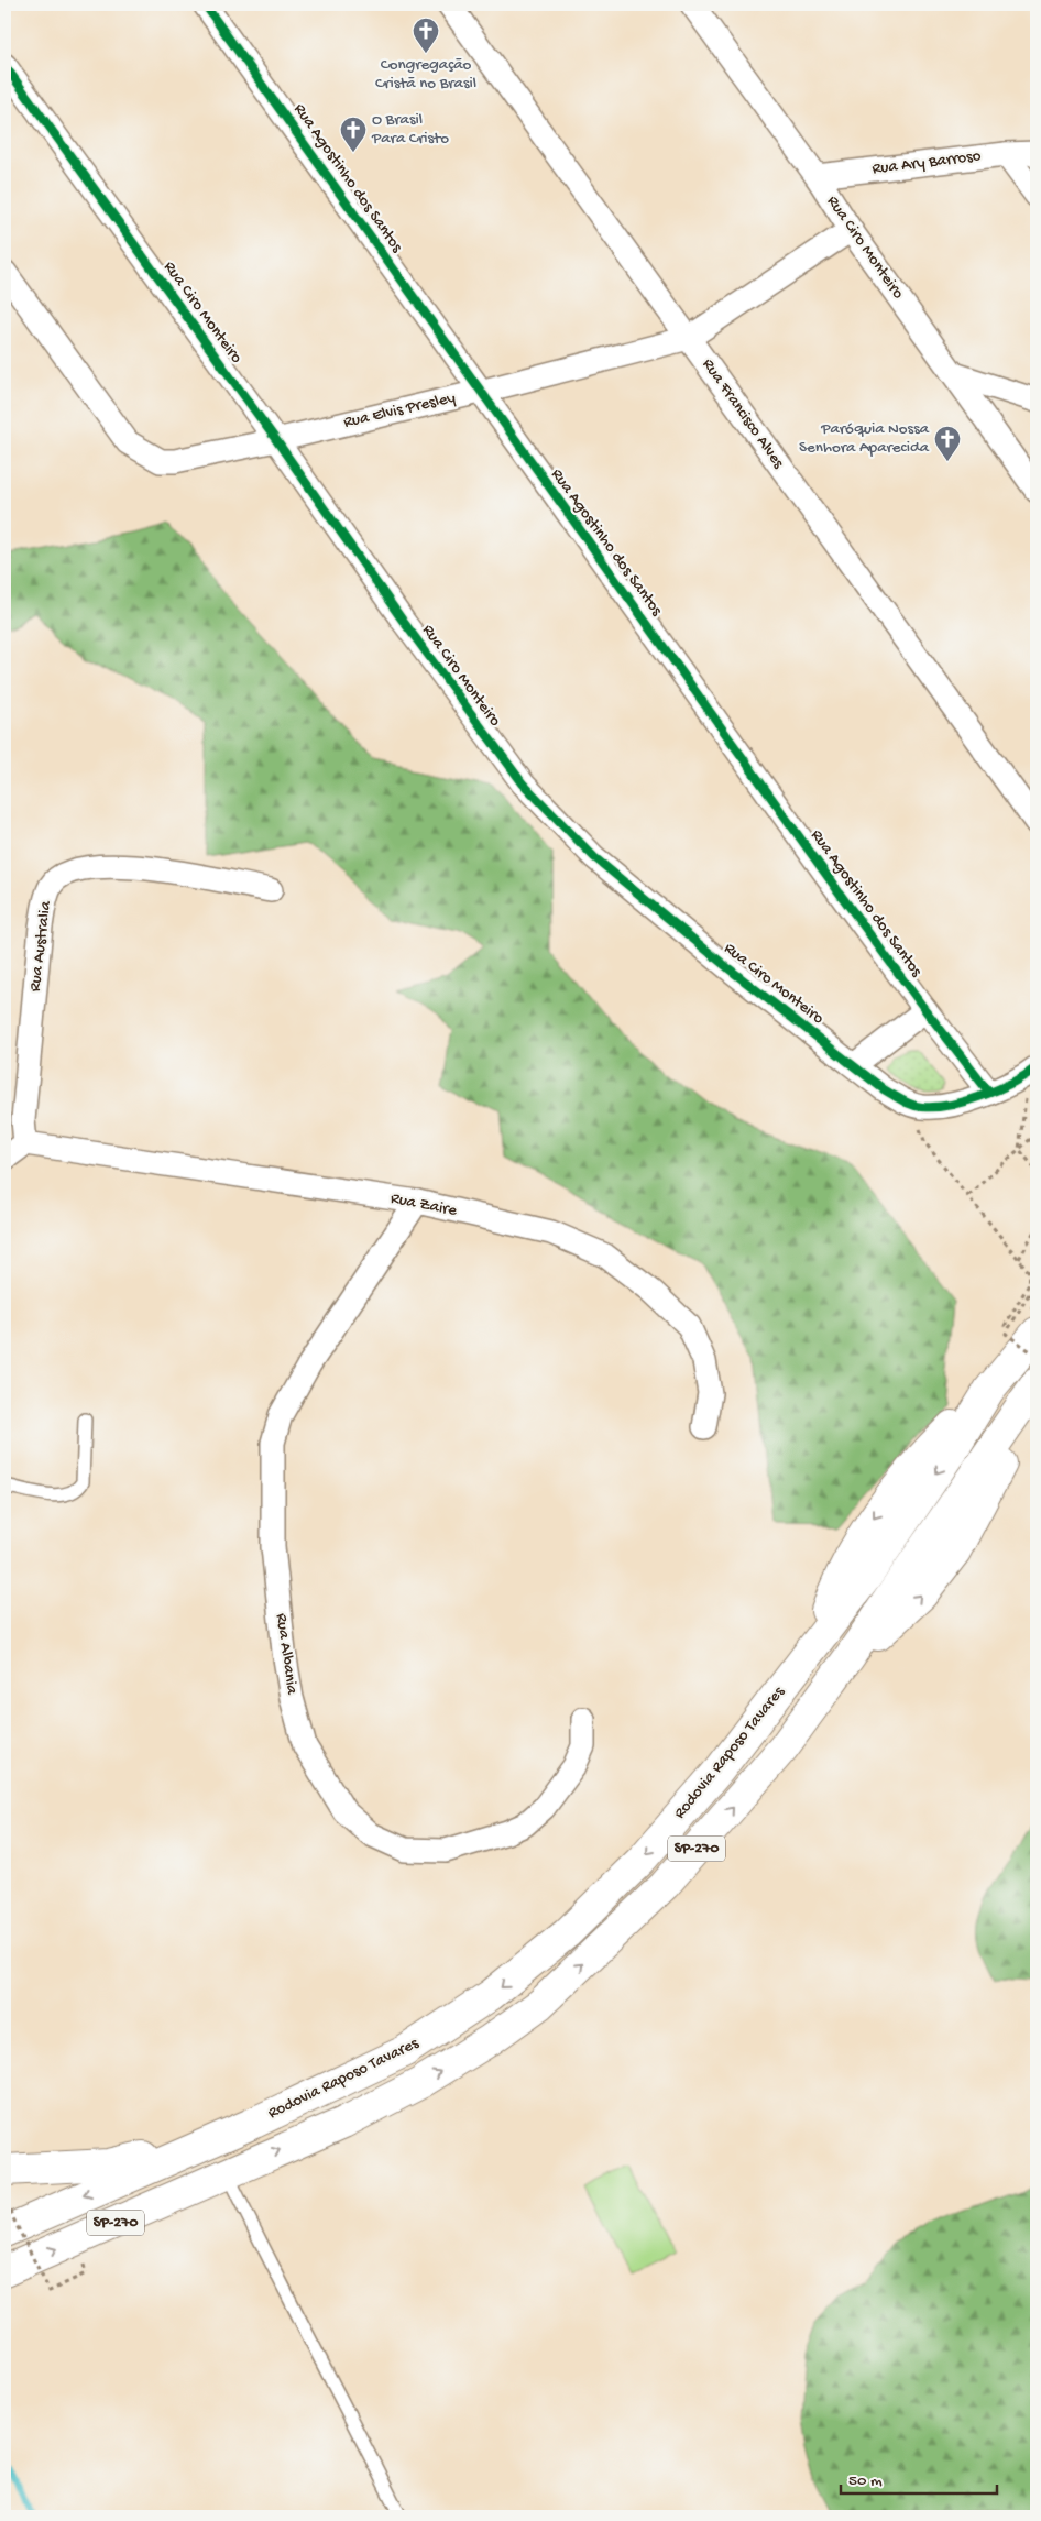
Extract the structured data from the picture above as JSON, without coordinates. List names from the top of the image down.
{
  "streets": {
    "highway": ["Rodovia Raposo Tavares", "SP-270"],
    "street": [
      "Rua Ary Barroso",
      "Rua Agostinho dos Santos",
      "Rua Ciro Monteiro",
      "Rua Elvis Presley",
      "Rua Francisco Alves",
      "Rua Australia",
      "Rua Zaire",
      "Rua Albania"
    ]
  },
  "crossings": [
    ["Rua Ary Barroso", "Rua Ciro Monteiro"],
    ["Rua Agostinho dos Santos", "Rua Ciro Monteiro"],
    ["Rua Agostinho dos Santos", "Rua Elvis Presley"],
    ["Rua Ciro Monteiro", "Rua Elvis Presley"],
    ["Rua Elvis Presley", "Rua Francisco Alves"],
    ["Rua Australia", "Rua Zaire"],
    ["Rua Zaire", "Rua Albania"]
  ],
  "places": {
    "church": ["Congregação Cristã no Brasil", "O Brasil Para Cristo", "Paróquia Nossa Senhora Aparecida"]
  },
  "scale_bar": "50 m"
}
